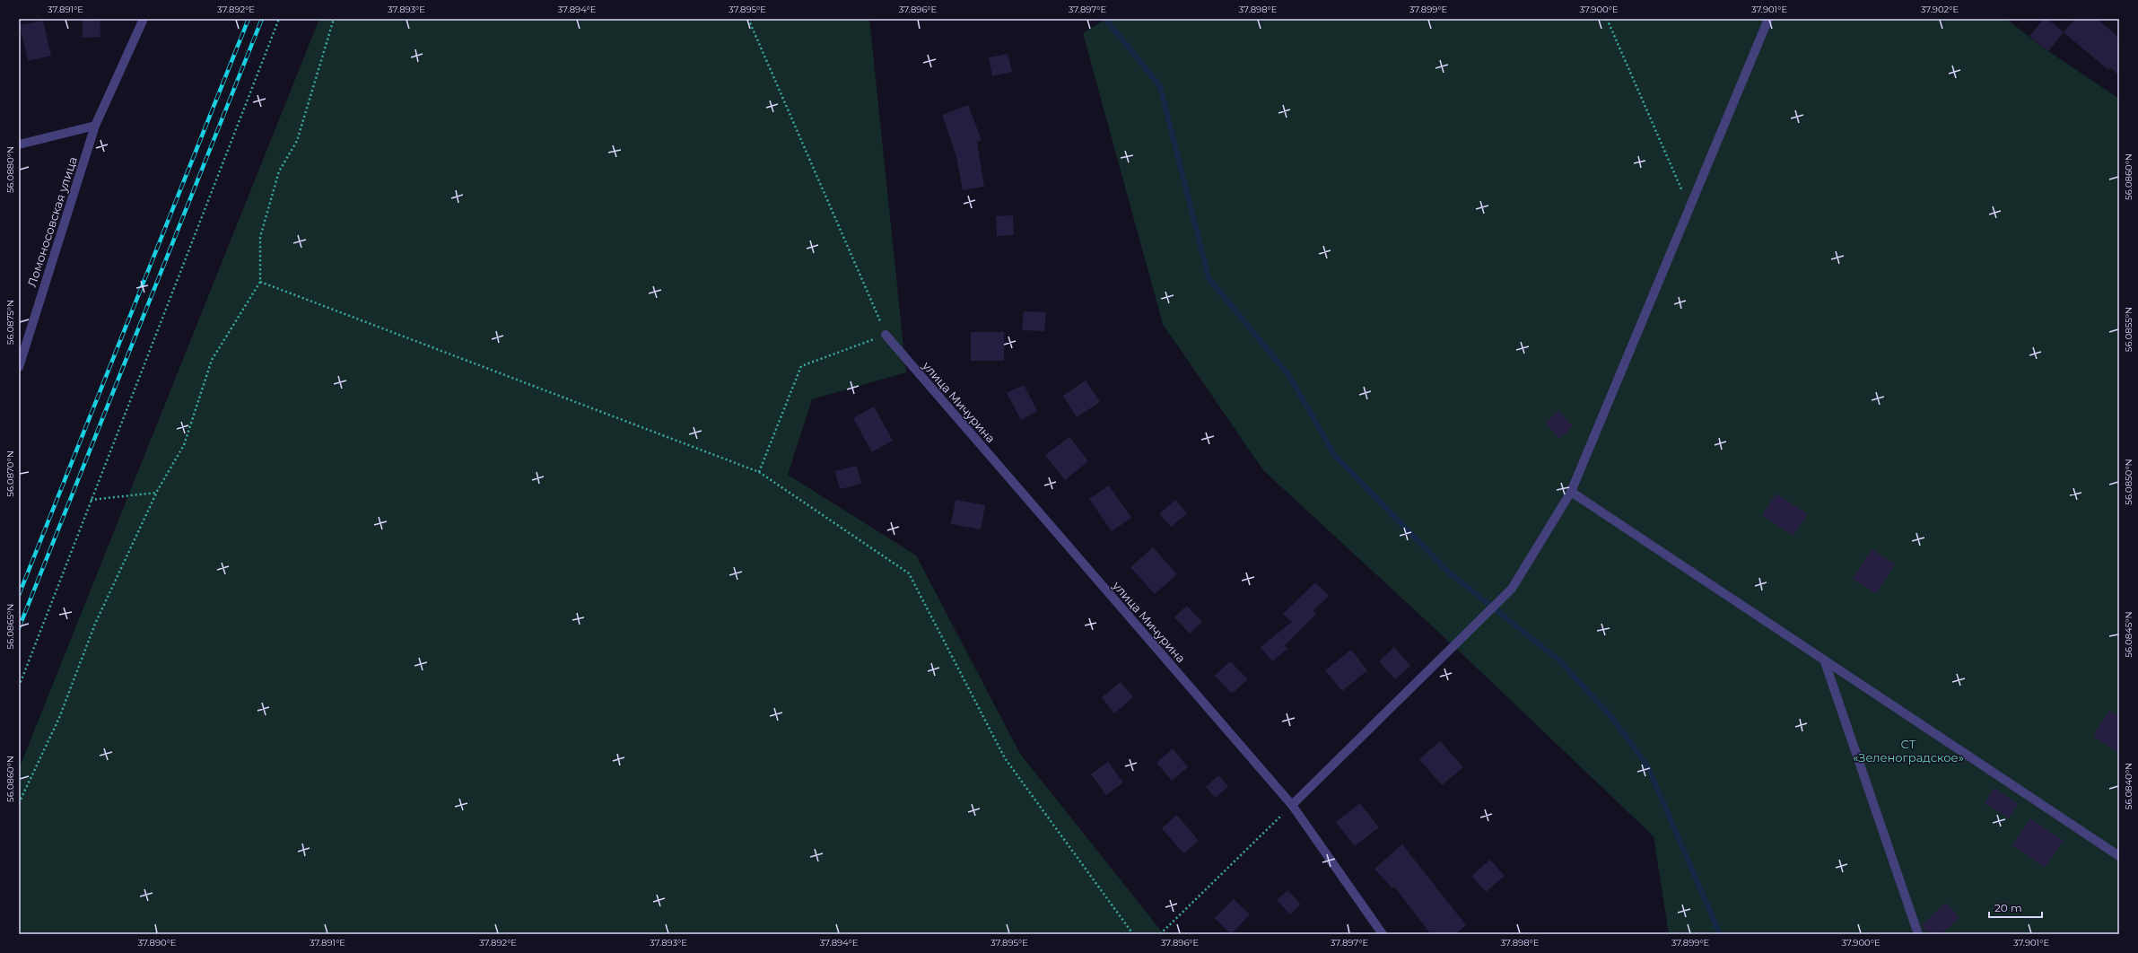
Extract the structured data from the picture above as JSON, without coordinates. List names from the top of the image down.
{
  "streets": {
    "street": ["Ломоносовская улица", "улица Мичурина"]
  },
  "parks": ["СТ «Зеленоградское»"],
  "scale_bar": "20 m",
  "coordinates": [
    "37.891°E",
    "37.892°E",
    "37.893°E",
    "37.894°E",
    "37.895°E",
    "37.896°E",
    "37.897°E",
    "37.898°E",
    "37.899°E",
    "37.900°E",
    "37.901°E",
    "37.902°E",
    "56.0880°N",
    "56.0860°N",
    "56.0875°N",
    "56.0855°N",
    "56.0870°N",
    "56.0850°N",
    "56.0865°N",
    "56.0845°N",
    "56.0840°N",
    "37.890°E"
  ]
}
